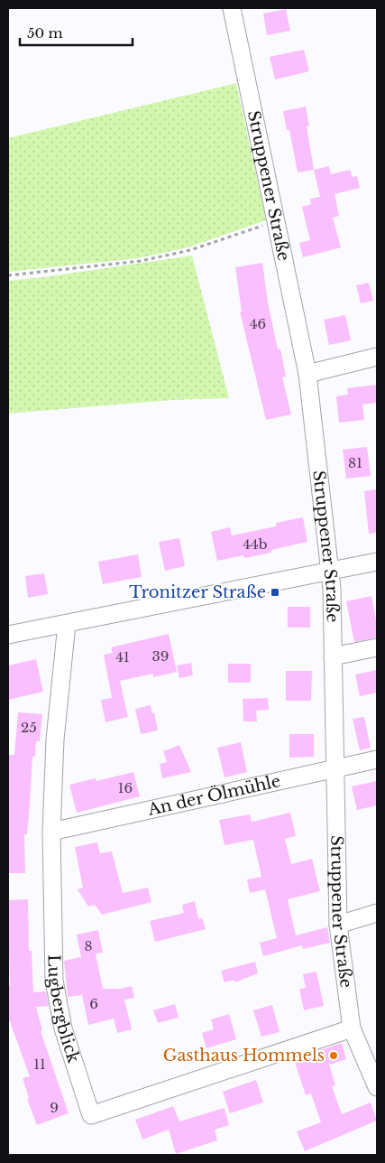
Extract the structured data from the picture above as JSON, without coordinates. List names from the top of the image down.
{
  "streets": {
    "street": ["Struppener Straße", "An der Ölmühle", "Lugbergblick"]
  },
  "crossings": [
    ["Struppener Straße", "An der Ölmühle"],
    ["Struppener Straße", "Lugbergblick"],
    ["An der Ölmühle", "Lugbergblick"]
  ],
  "places": {
    "transit": ["Tronitzer Straße"],
    "other": ["Gasthaus Hommels"]
  },
  "house_numbers": [
    "46",
    "81",
    "44b",
    "39",
    "41",
    "25",
    "16",
    "8",
    "6",
    "11",
    "9"
  ],
  "scale_bar": "50 m"
}
